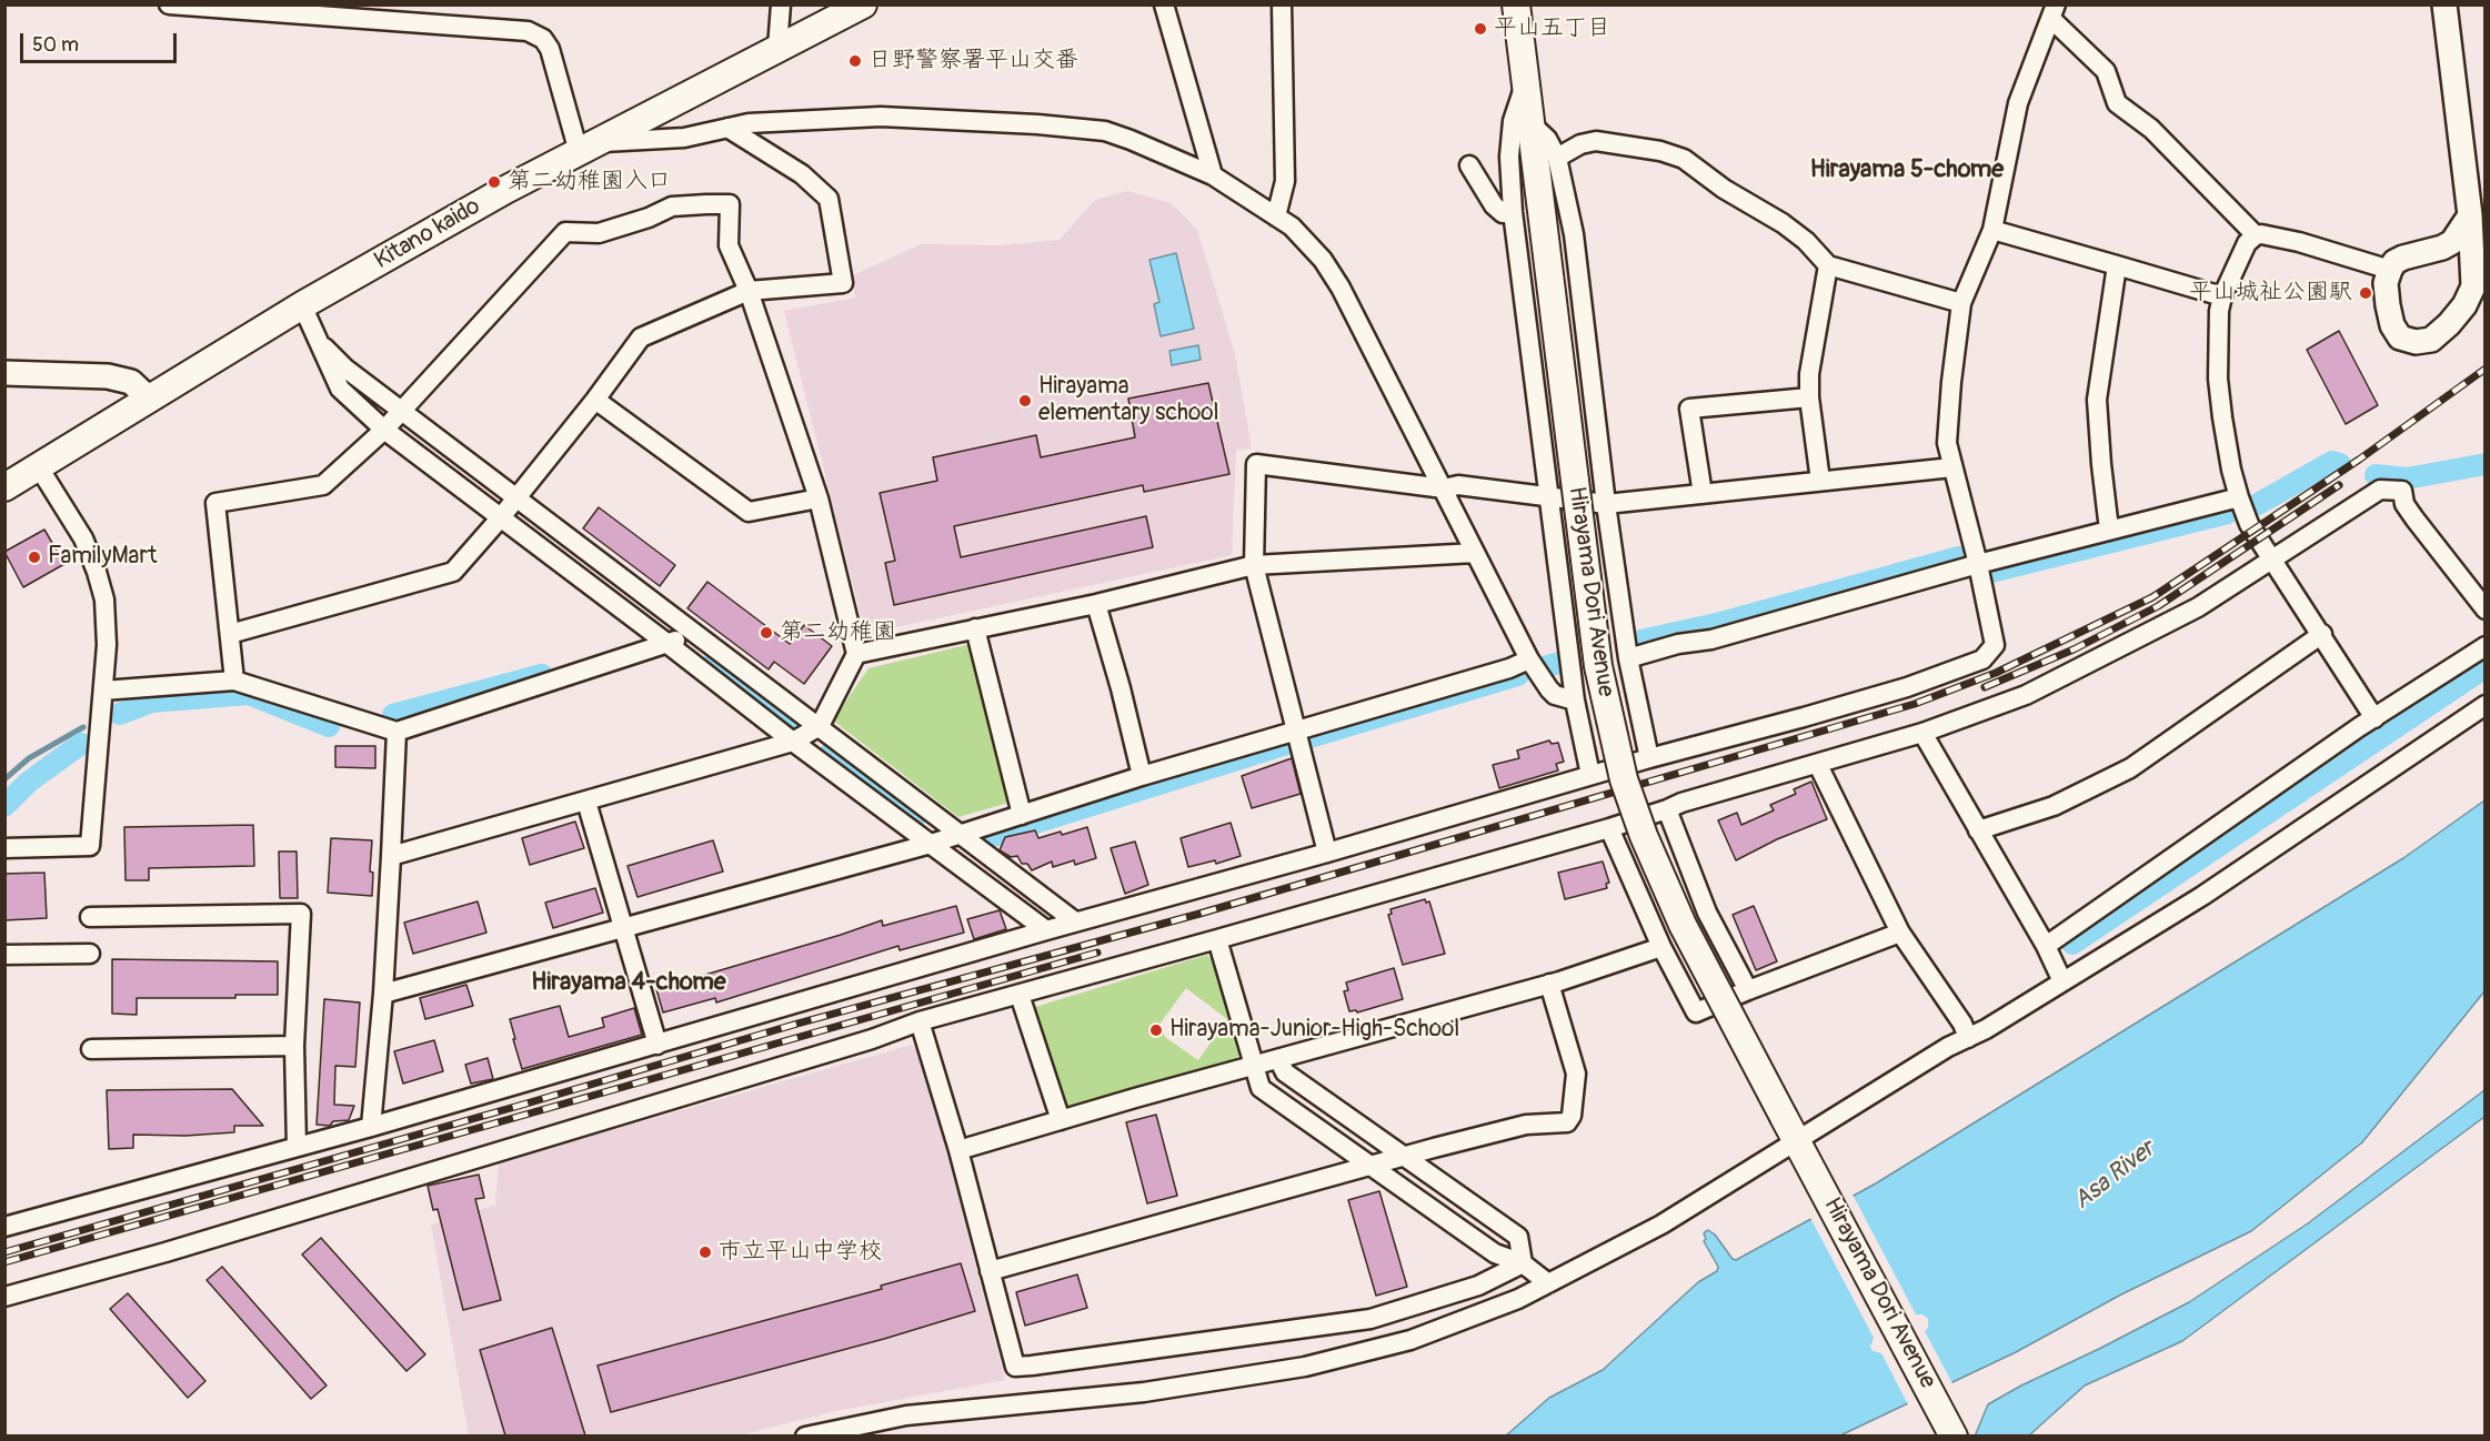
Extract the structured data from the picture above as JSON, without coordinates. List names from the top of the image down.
{
  "streets": {
    "main road": ["Kitano kaido", "Hirayama Dori Avenue"]
  },
  "districts": ["Hirayama 5-chome", "Hirayama 4-chome"],
  "water": ["Asa River"],
  "places": [
    "平山五丁目",
    "日野警察署平山交番",
    "第二幼稚園入口",
    "平山城祉公園駅",
    "Hirayama elementary school",
    "FamilyMart",
    "第二幼稚園",
    "Hirayama-Junior-High-School",
    "市立平山中学校"
  ],
  "scale_bar": "50 m"
}
